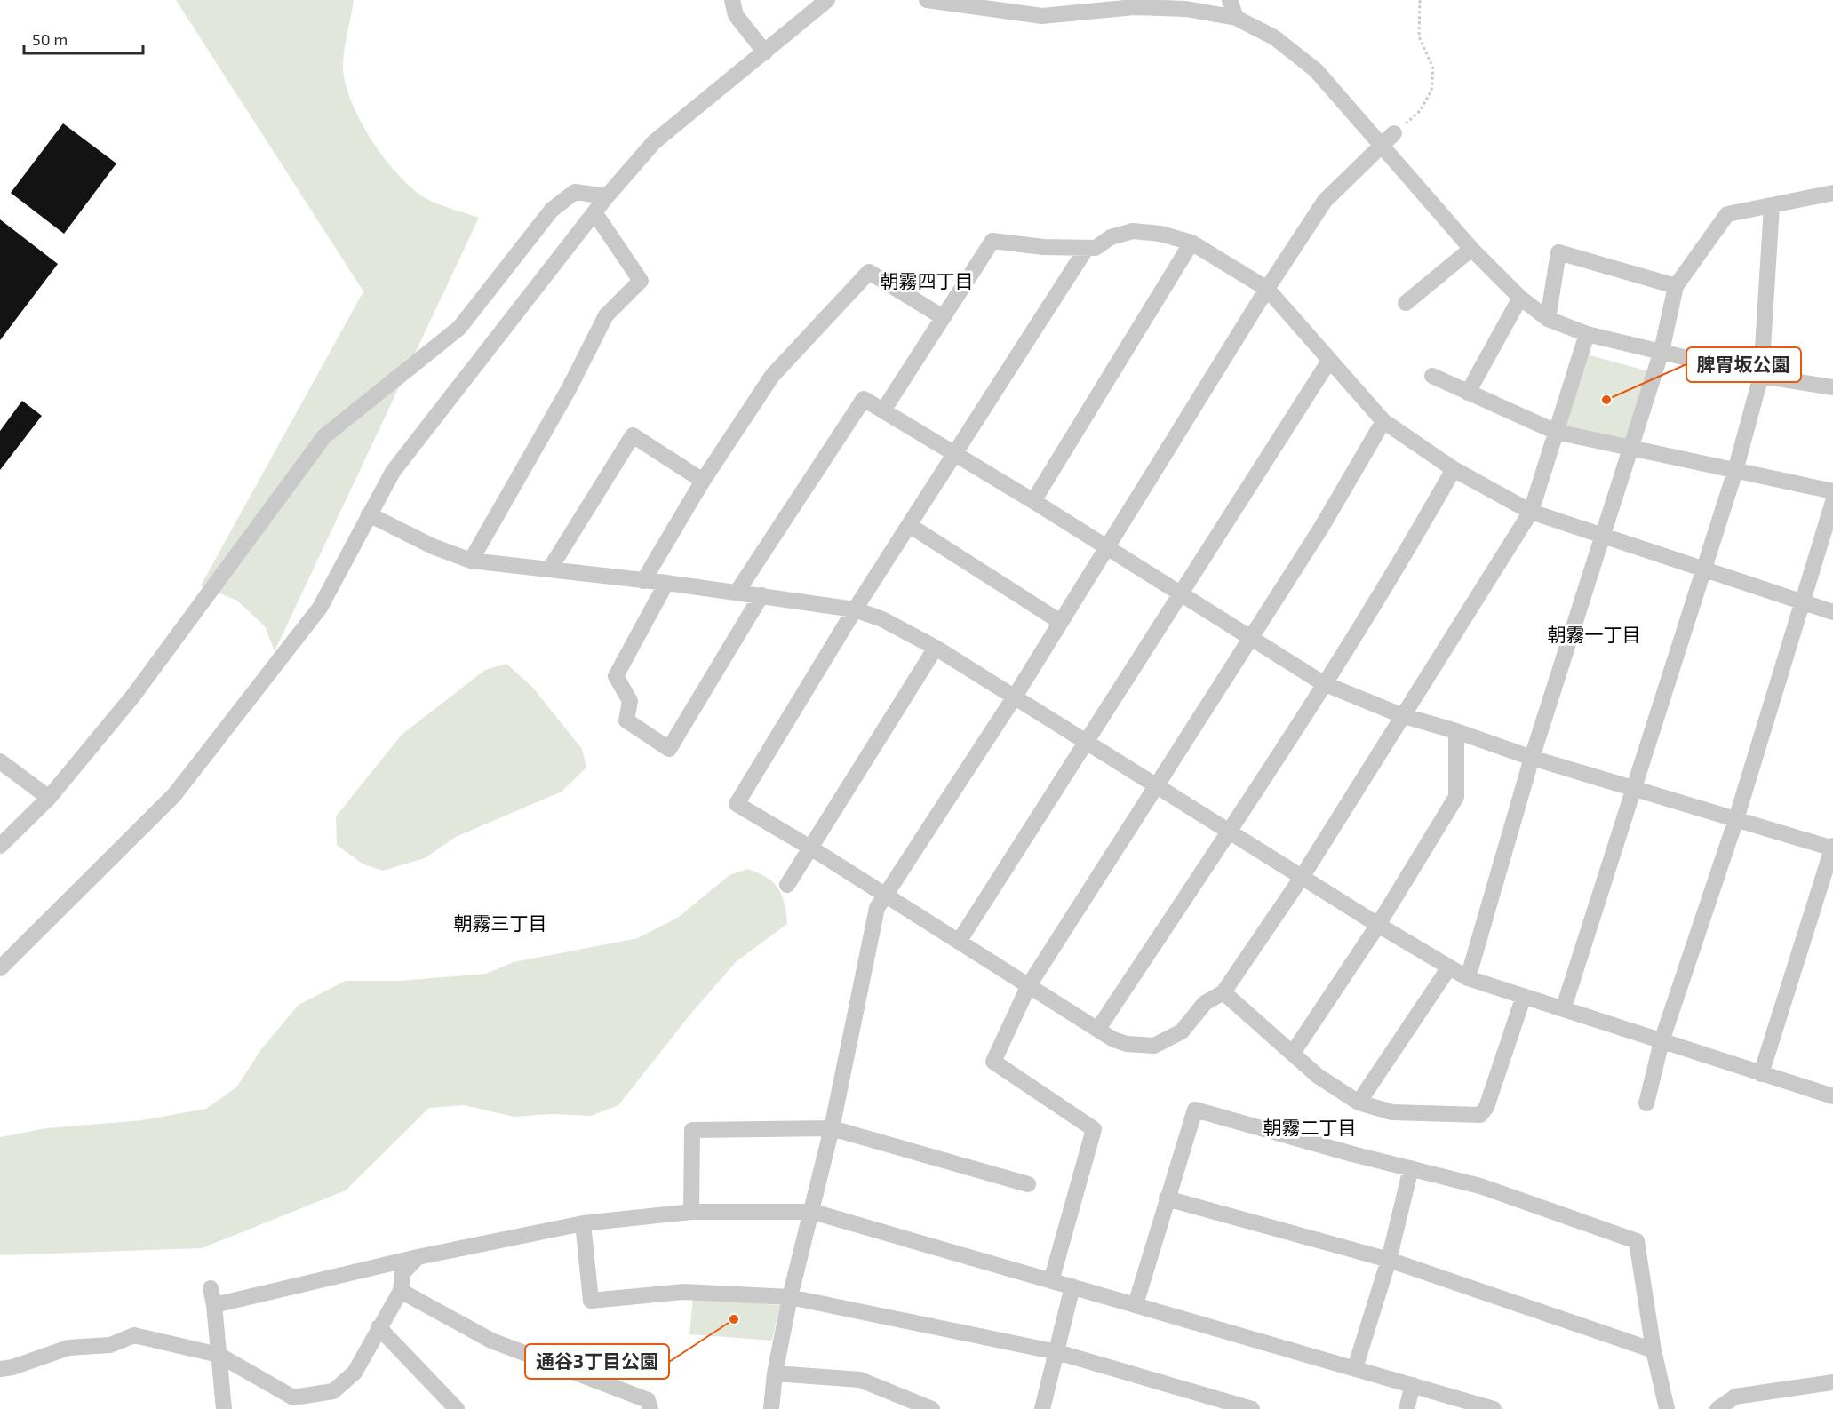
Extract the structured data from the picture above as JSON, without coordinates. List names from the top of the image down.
{
  "districts": [
    "朝霧四丁目",
    "朝霧一丁目",
    "朝霧三丁目",
    "朝霧二丁目"
  ],
  "places": ["脾胃坂公園", "通谷3丁目公園"],
  "scale_bar": "50 m"
}
